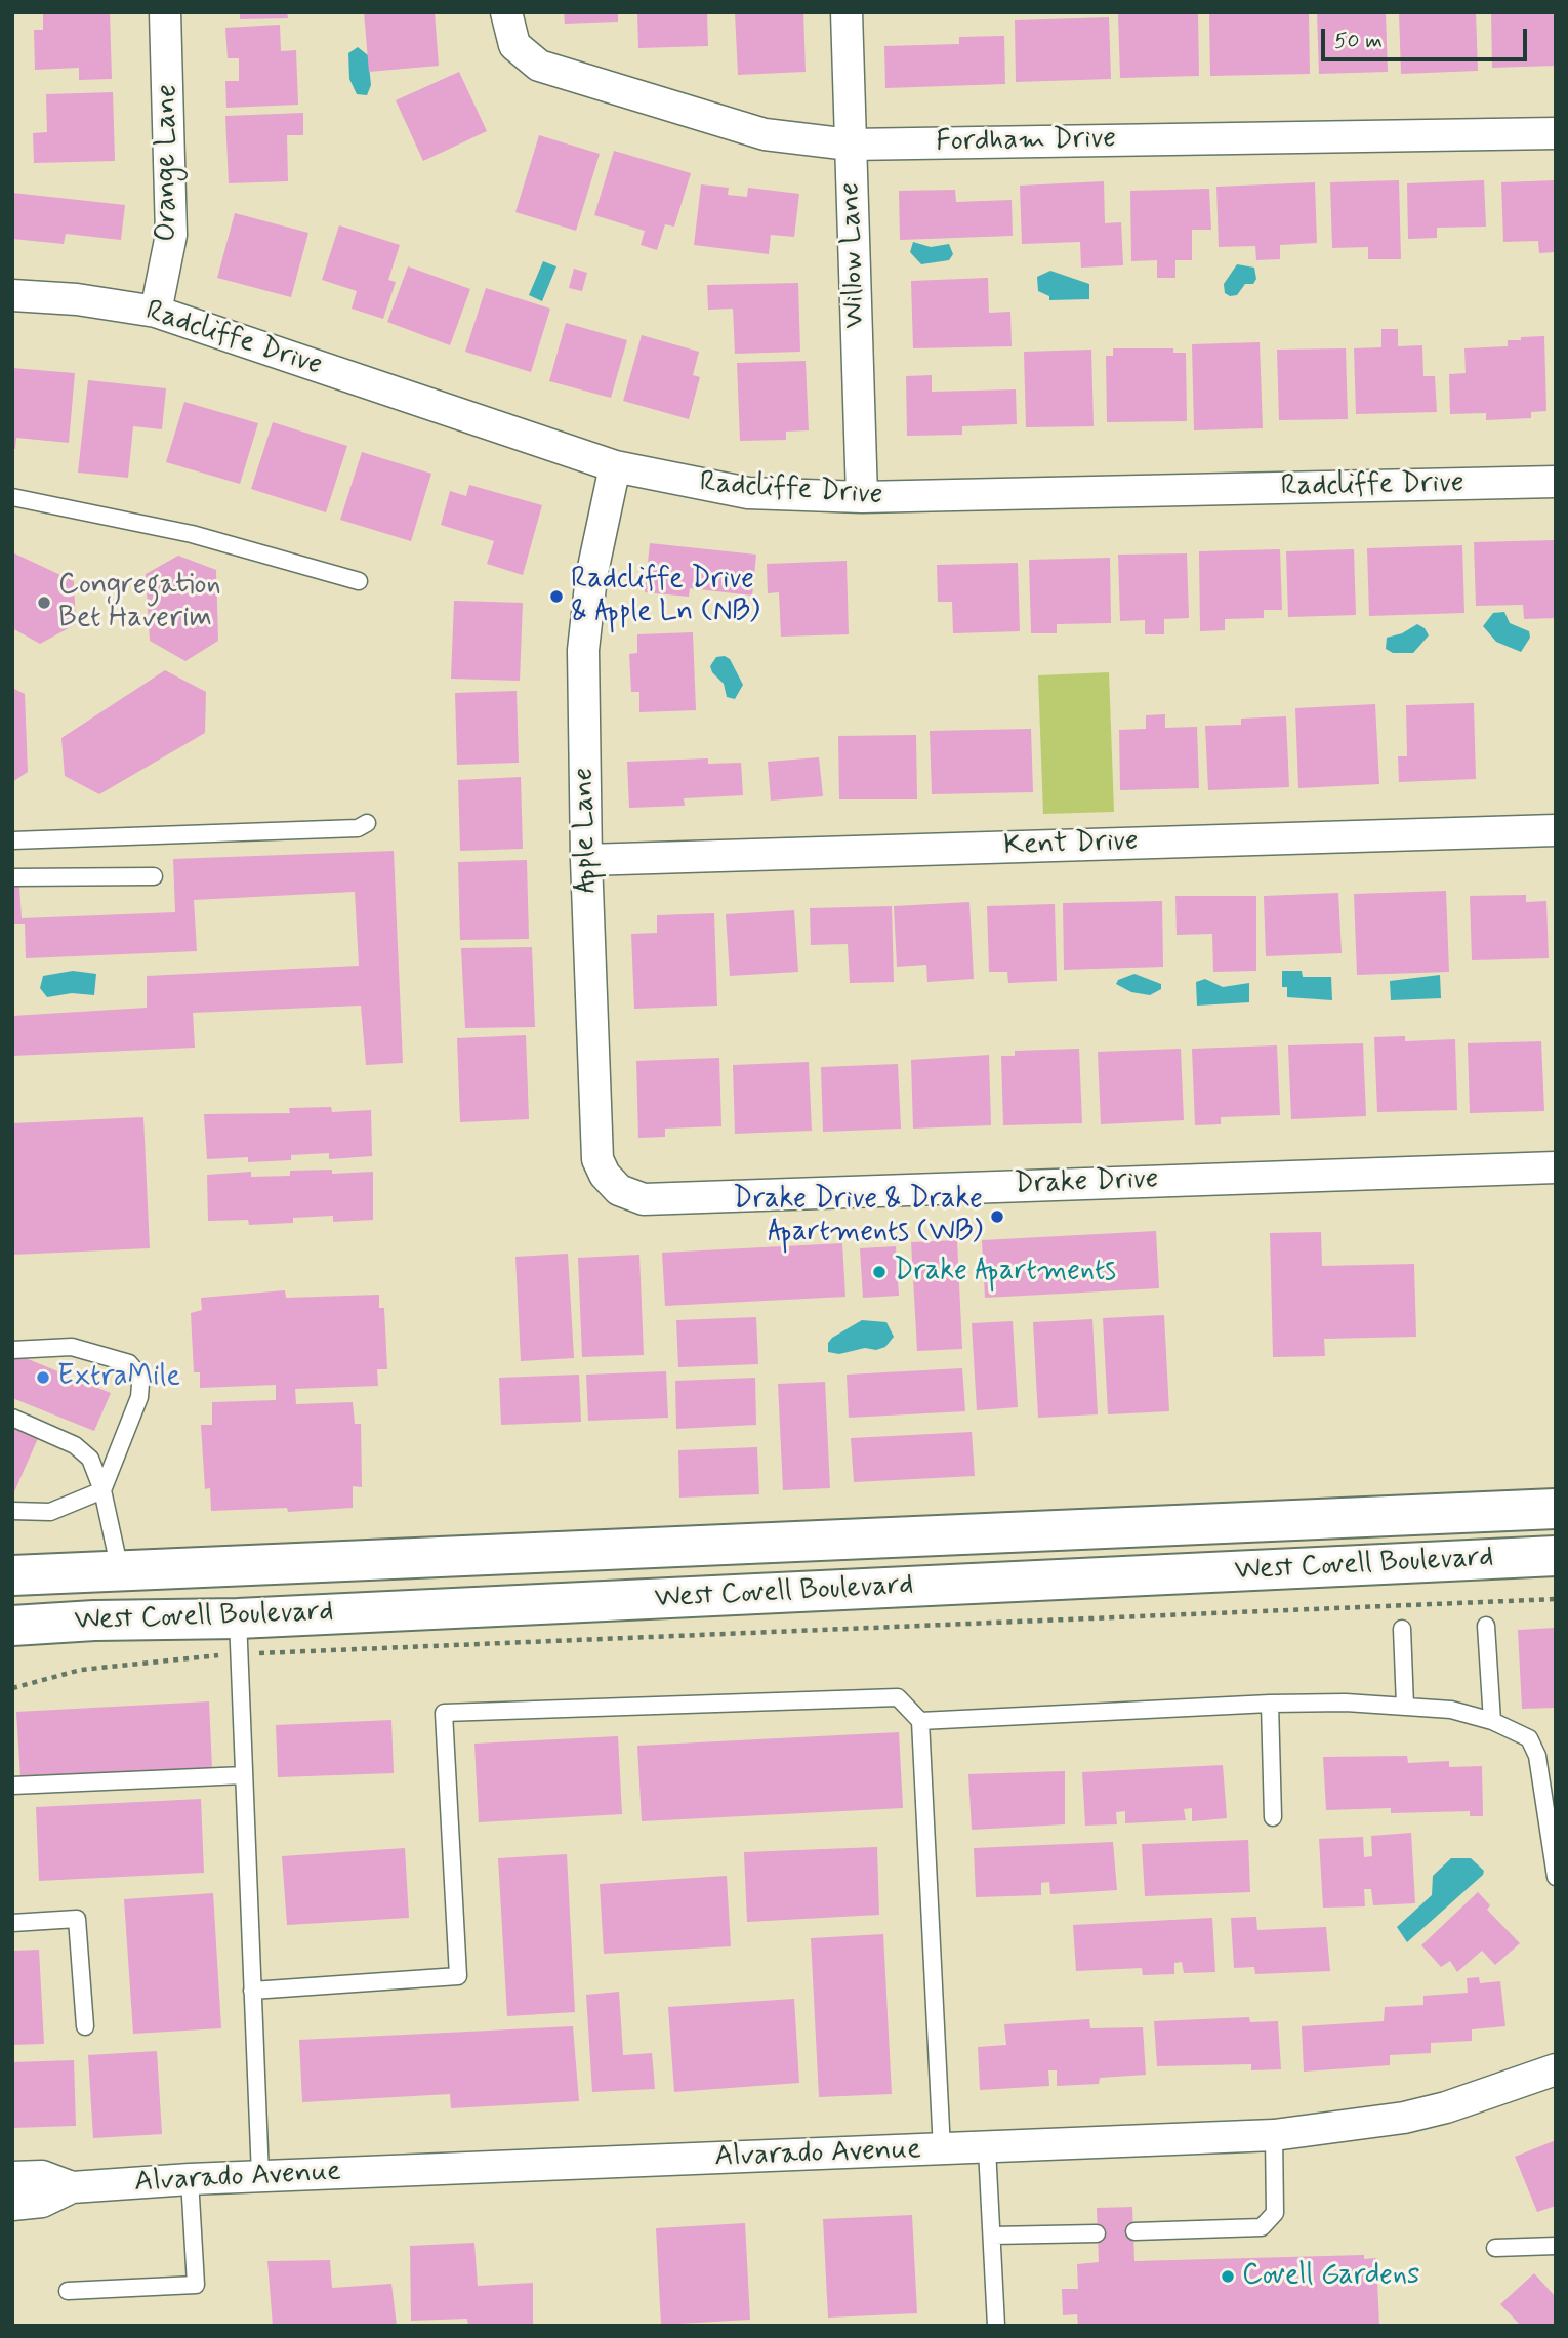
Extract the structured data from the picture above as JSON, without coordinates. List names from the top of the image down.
{
  "streets": {
    "main road": ["West Covell Boulevard"],
    "street": [
      "Fordham Drive",
      "Orange Lane",
      "Willow Lane",
      "Radcliffe Drive",
      "Apple Lane",
      "Kent Drive",
      "Drake Drive",
      "Alvarado Avenue"
    ]
  },
  "crossings": [
    ["Fordham Drive", "Willow Lane"],
    ["Orange Lane", "Radcliffe Drive"],
    ["Willow Lane", "Radcliffe Drive"],
    ["Radcliffe Drive", "Apple Lane"],
    ["Apple Lane", "Kent Drive"],
    ["Apple Lane", "Drake Drive"]
  ],
  "places": [
    "Radcliffe Drive & Apple Ln (NB)",
    "Congregation Bet Haverim",
    "Drake Drive & Drake Apartments (WB)",
    "Drake Apartments",
    "ExtraMile",
    "Covell Gardens"
  ],
  "scale_bar": "50 m"
}
